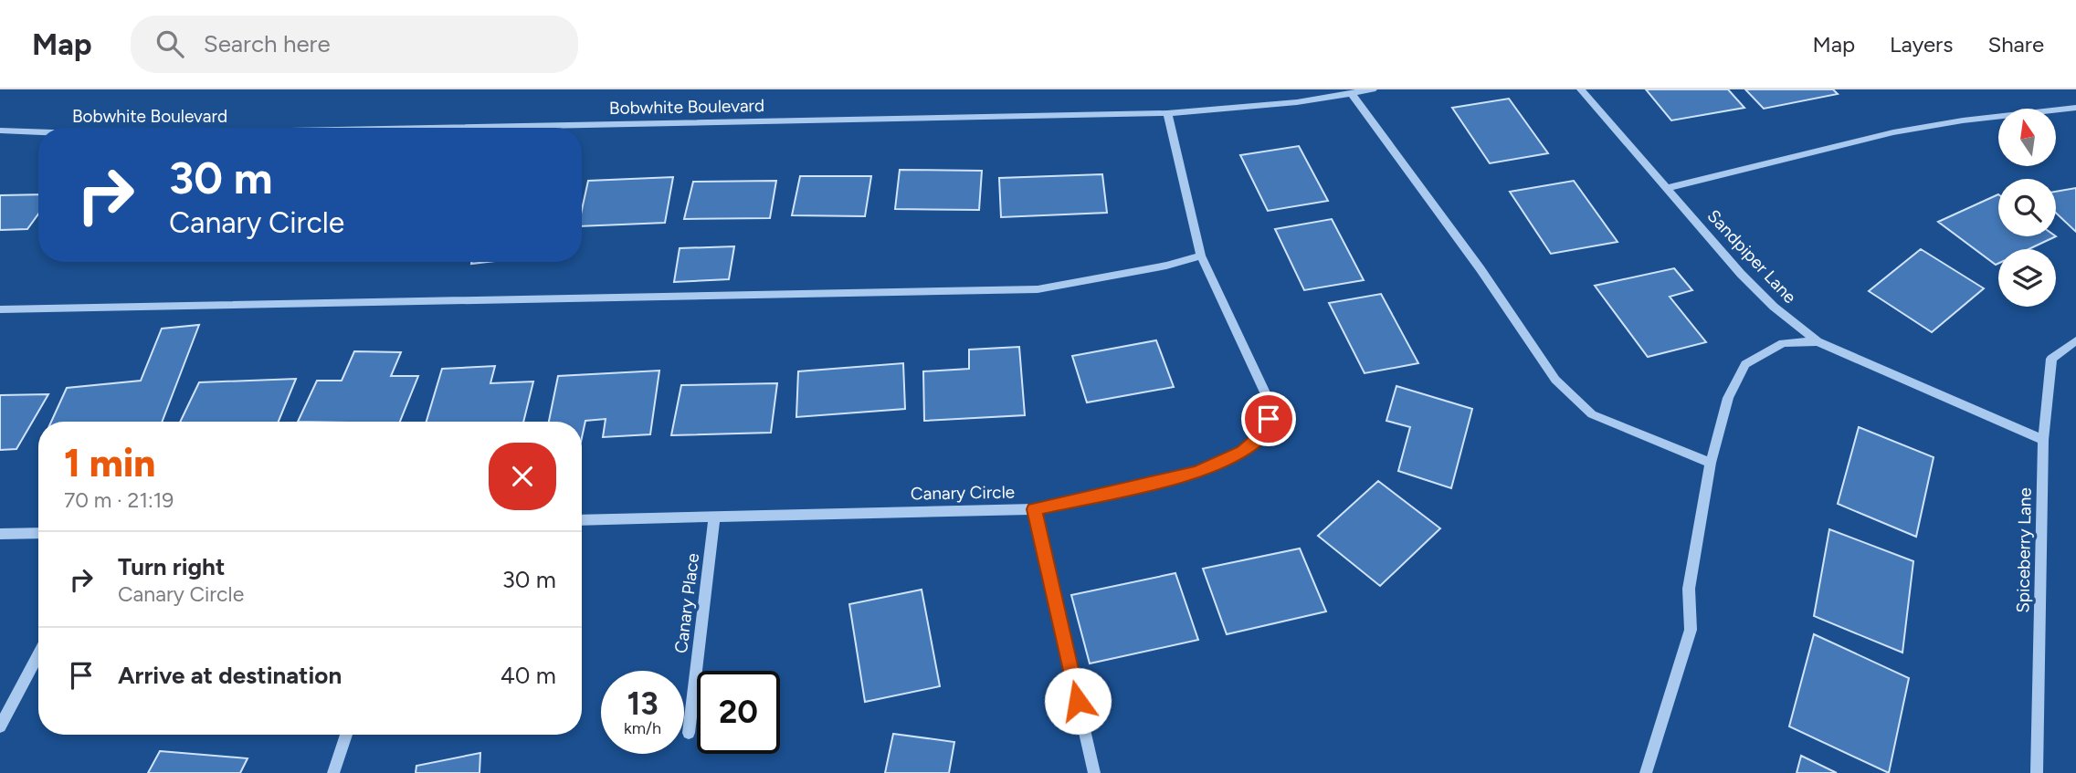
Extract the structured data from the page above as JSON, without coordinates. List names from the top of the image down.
{
  "streets": {
    "street": [
      "Bobwhite Boulevard",
      "Sandpiper Lane",
      "Canary Circle",
      "Spiceberry Lane",
      "Canary Place"
    ]
  },
  "crossings": [
    ["Bobwhite Boulevard", "Canary Circle"],
    ["Sandpiper Lane", "Spiceberry Lane"],
    ["Canary Circle", "Canary Place"]
  ],
  "north": "top",
  "page": {
    "header": "Map",
    "search": "Search here",
    "nav": ["Map", "Layers", "Share"],
    "turn": ["30 m", "Canary Circle"],
    "heading": ["1 min", "70 m · 21:19"],
    "list": [
      {
        "name": "Turn right",
        "note": "Canary Circle",
        "value": "30 m"
      },
      {
        "name": "Arrive at destination",
        "value": "40 m"
      }
    ],
    "speed": "13 km/h",
    "limit": "20"
  }
}
